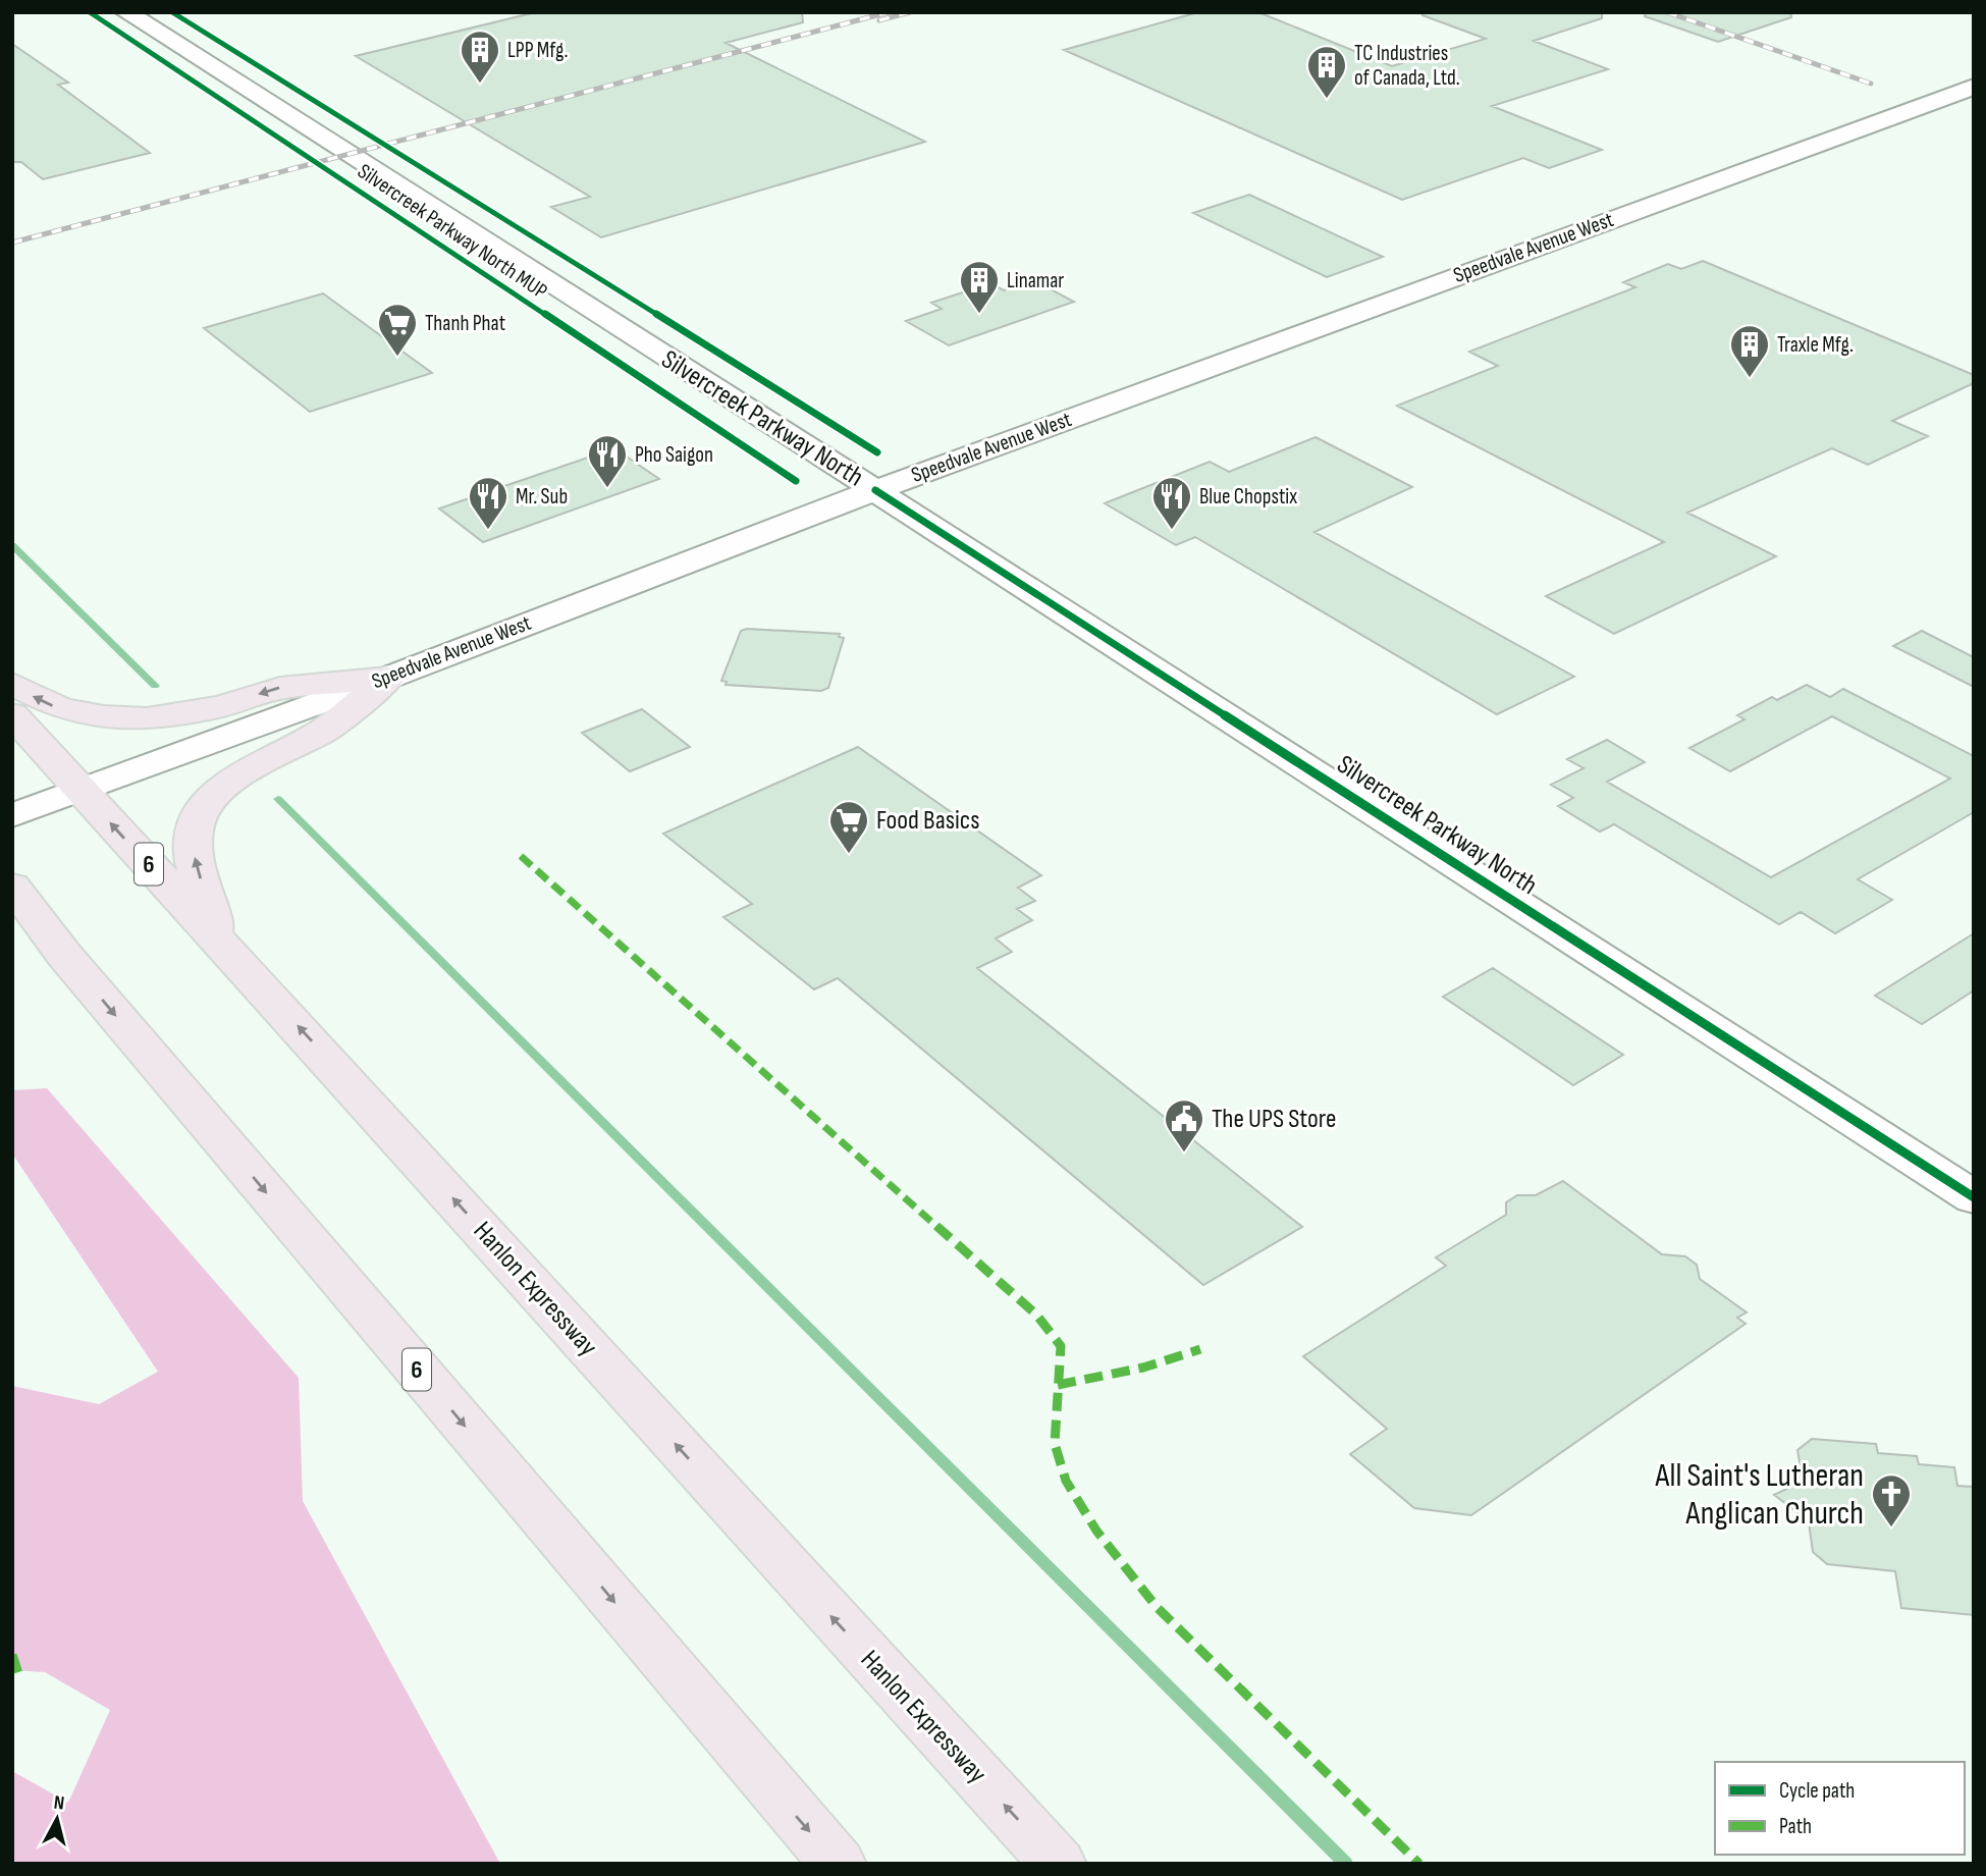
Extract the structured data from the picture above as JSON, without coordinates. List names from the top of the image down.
{
  "streets": {
    "highway": ["6", "Hanlon Expressway"],
    "main road": ["Speedvale Avenue West", "Silvercreek Parkway North"],
    "cycle path": ["Silvercreek Parkway North MUP"]
  },
  "crossings": [
    ["Speedvale Avenue West", "Silvercreek Parkway North"],
    ["Speedvale Avenue West", "Hanlon Expressway"]
  ],
  "places": {
    "building": [
      "LPP Mfg.",
      "TC Industries of Canada, Ltd.",
      "Linamar",
      "Traxle Mfg."
    ],
    "supermarket": ["Thanh Phat", "Food Basics"],
    "restaurant": ["Pho Saigon", "Mr. Sub", "Blue Chopstix"],
    "public building": ["The UPS Store"],
    "church": ["All Saint's Lutheran Anglican Church"]
  },
  "legend": ["Cycle path", "Path"],
  "north": "top"
}
